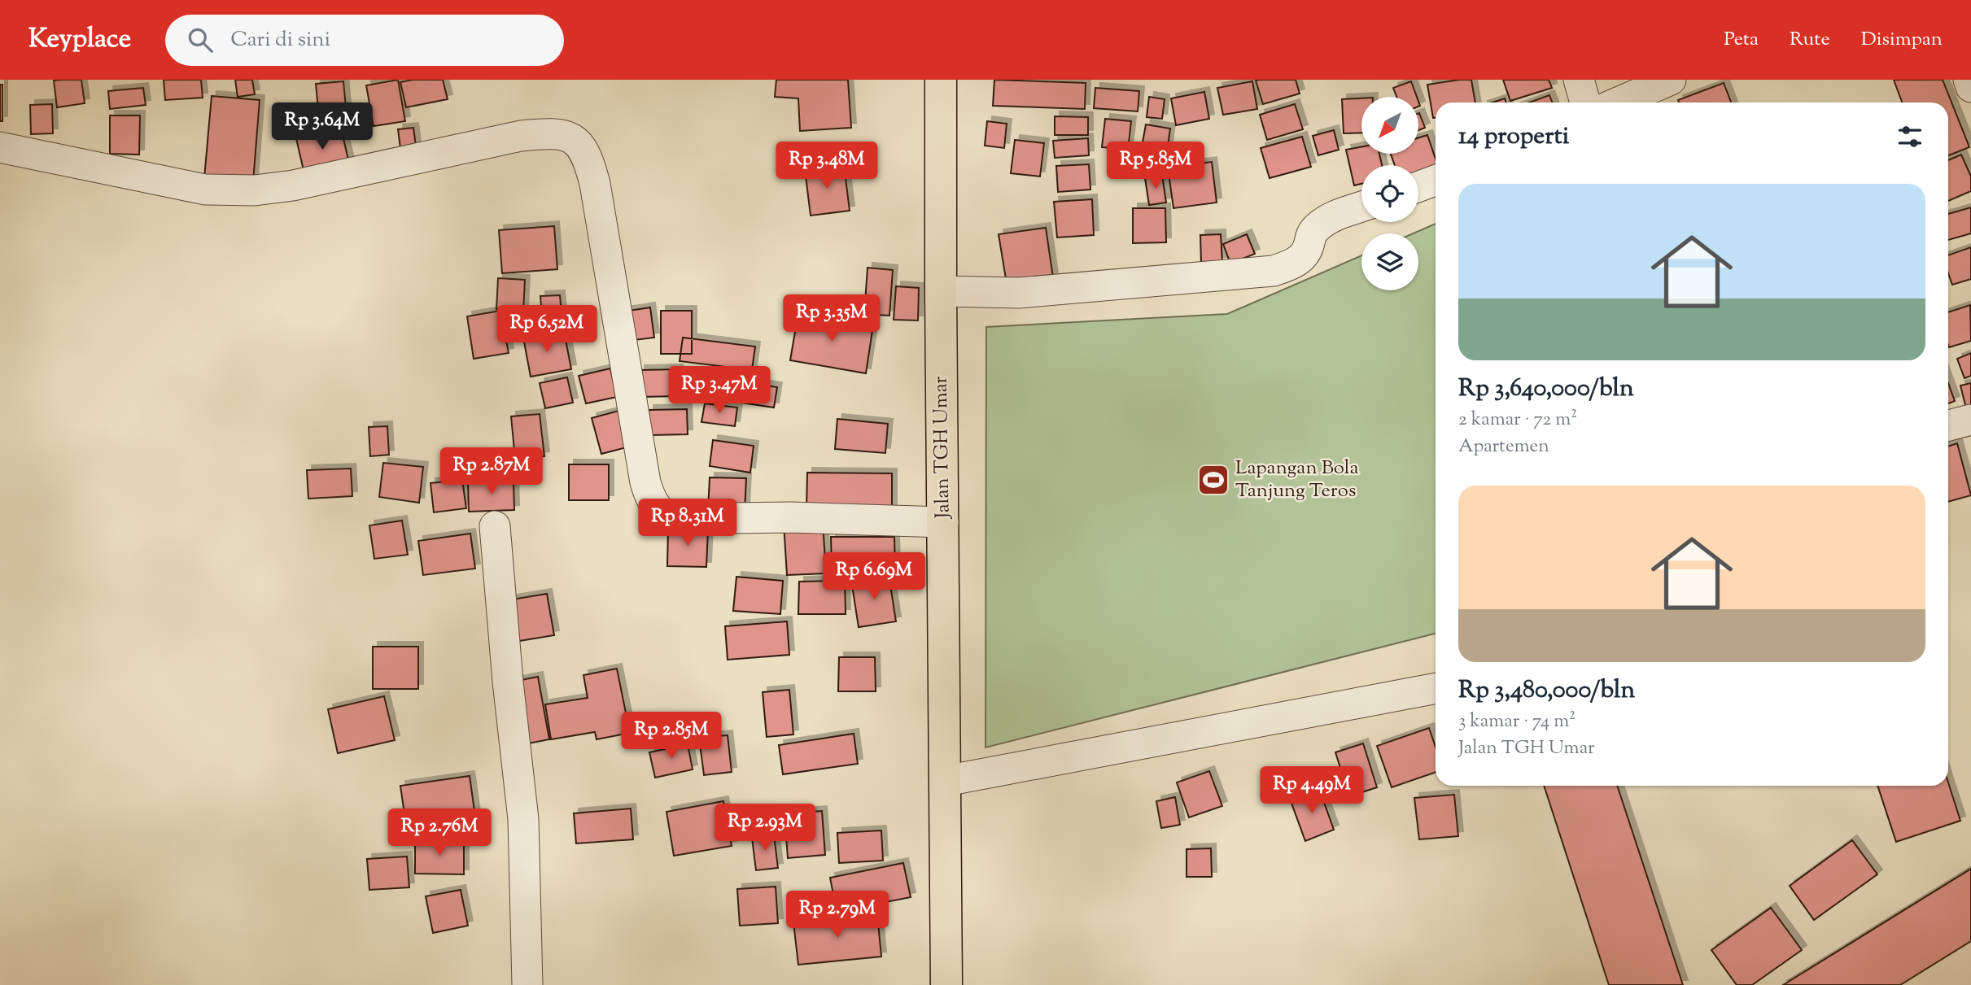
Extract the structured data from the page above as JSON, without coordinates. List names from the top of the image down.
{
  "streets": {
    "main road": ["Jalan TGH Umar"]
  },
  "places": {
    "sports": ["Lapangan Bola Tanjung Teros"]
  },
  "north": "bottom left",
  "page": {
    "header": "Keyplace",
    "search": "Cari di sini",
    "nav": ["Peta", "Rute", "Disimpan"],
    "price": [
      "Rp 3.64M",
      "Rp 3.48M",
      "Rp 5.85M",
      "Rp 3.35M",
      "Rp 6.52M",
      "Rp 3.47M",
      "Rp 2.87M",
      "Rp 8.31M",
      "Rp 6.69M",
      "Rp 2.85M",
      "Rp 4.49M",
      "Rp 2.93M",
      "Rp 2.76M",
      "Rp 2.79M"
    ],
    "heading": "14 properti",
    "list": [
      {
        "name": "Rp 3,640,000/bln",
        "note": "2 kamar · 72 m² · Apartemen"
      },
      {
        "name": "Rp 3,480,000/bln",
        "note": "3 kamar · 74 m² · Jalan TGH Umar"
      }
    ]
  }
}
